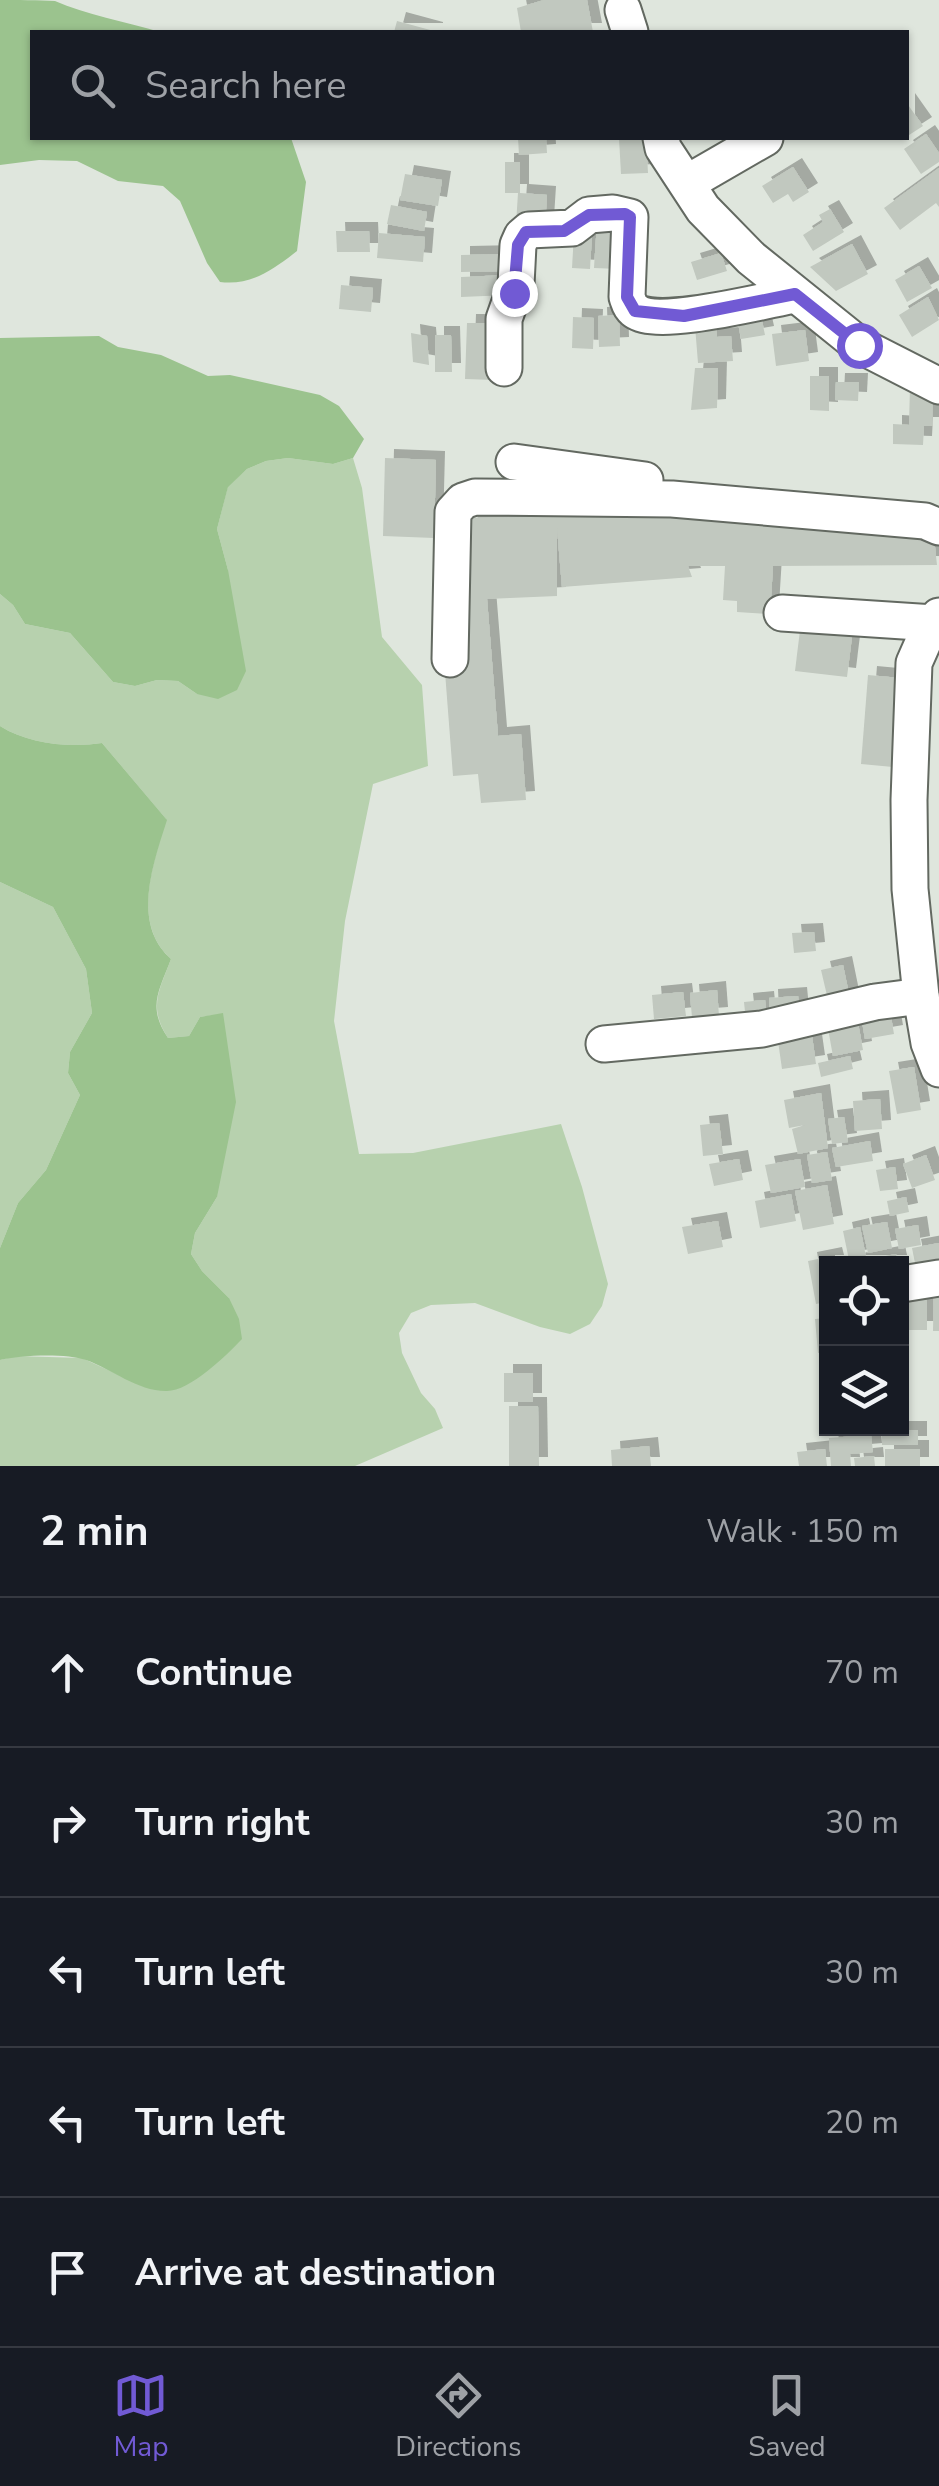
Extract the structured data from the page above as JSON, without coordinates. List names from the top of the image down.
{
  "page": {
    "search": "Search here",
    "heading": ["2 min", "Walk · 150 m"],
    "list": [
      ["Continue", "70 m"],
      ["Turn right", "30 m"],
      ["Turn left", "30 m"],
      ["Turn left", "20 m"],
      "Arrive at destination"
    ],
    "nav": ["Map", "Directions", "Saved"]
  }
}
